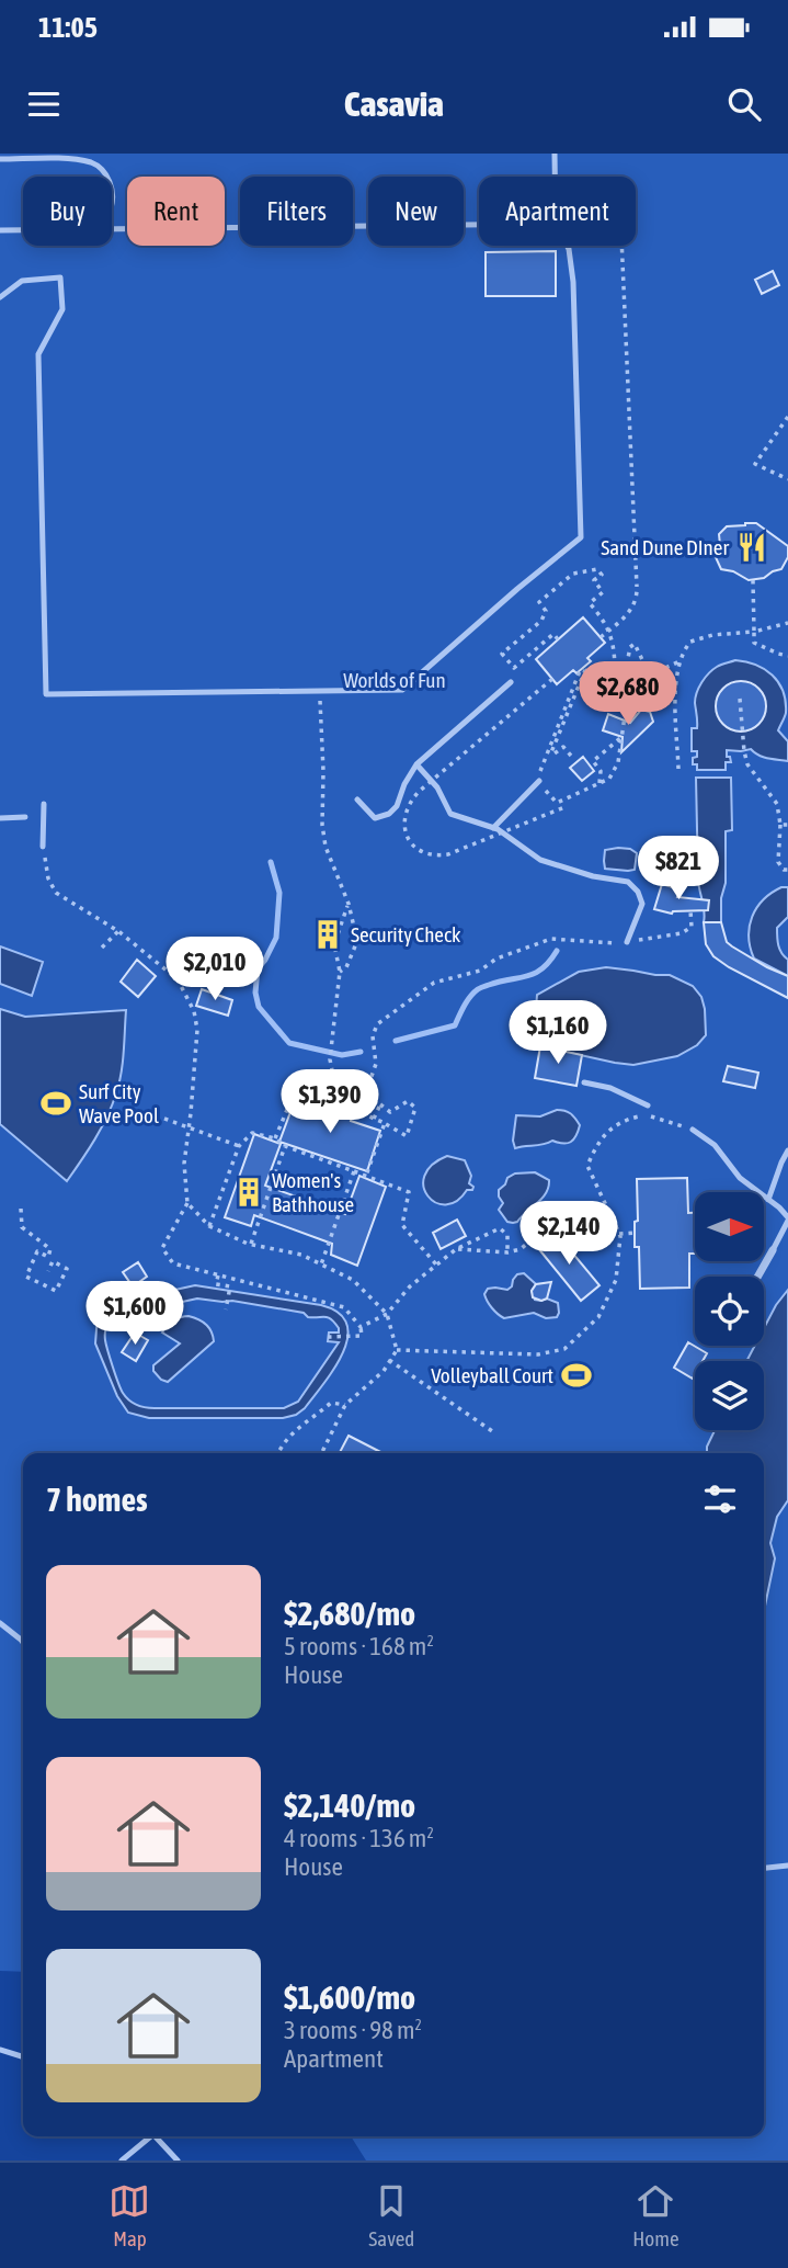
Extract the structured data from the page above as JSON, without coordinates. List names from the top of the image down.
{
  "parks": ["Worlds of Fun"],
  "places": {
    "restaurant": ["Sand Dune DIner"],
    "building": ["Security Check", "Women's Bathhouse"],
    "sports": ["Surf City Wave Pool", "Volleyball Court"]
  },
  "north": "right",
  "page": {
    "status": "11:05",
    "header": "Casavia",
    "chip": [
      "Buy",
      "Rent",
      "Filters",
      "New",
      "Apartment"
    ],
    "price": [
      "$2,680",
      "$821",
      "$2,010",
      "$1,160",
      "$1,390",
      "$2,140",
      "$1,600"
    ],
    "heading": "7 homes",
    "list": [
      {
        "name": "$2,680/mo",
        "note": "5 rooms · 168 m² · House"
      },
      {
        "name": "$2,140/mo",
        "note": "4 rooms · 136 m² · House"
      },
      {
        "name": "$1,600/mo",
        "note": "3 rooms · 98 m² · Apartment"
      }
    ],
    "tabs": ["Map", "Saved", "Home"]
  }
}
